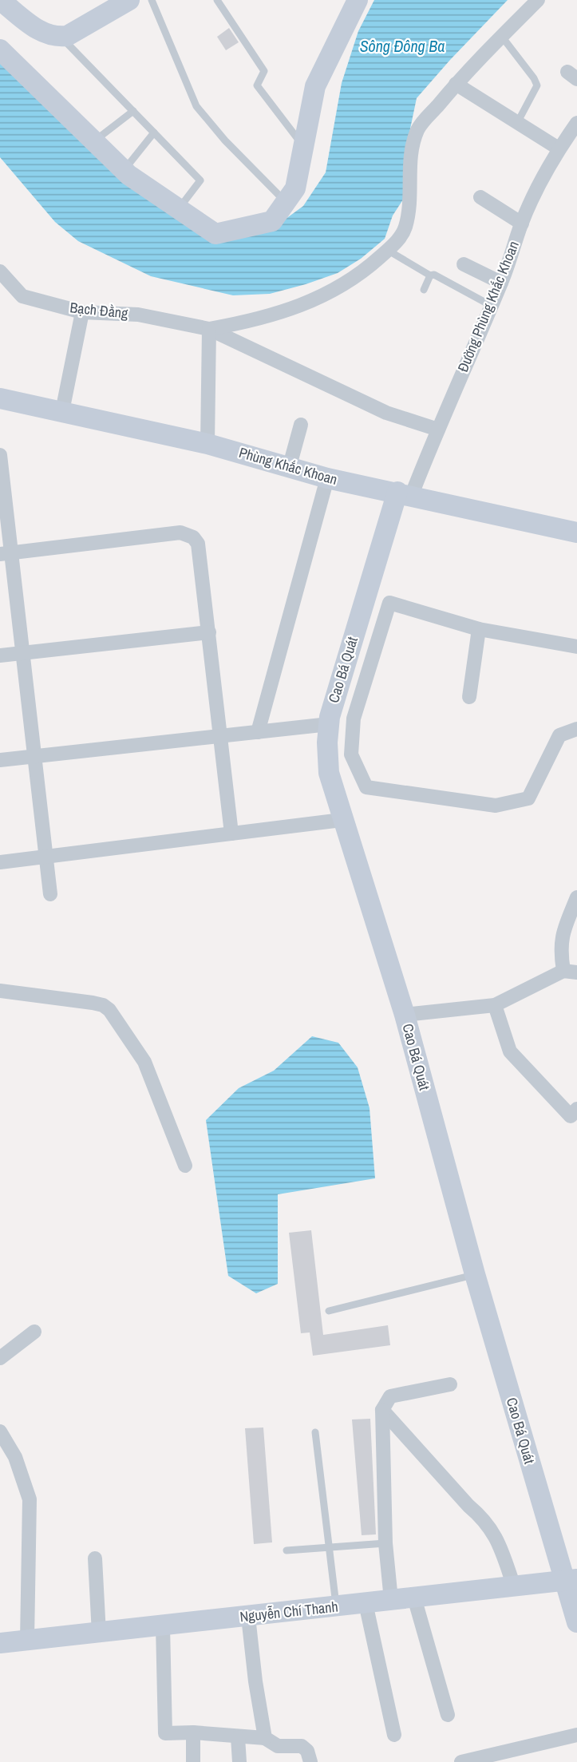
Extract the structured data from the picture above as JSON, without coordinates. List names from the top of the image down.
{
  "streets": {
    "street": [
      "Đường Phùng Khắc Khoan",
      "Bạch Đằng",
      "Phùng Khắc Khoan",
      "Cao Bá Quát",
      "Nguyễn Chí Thanh"
    ]
  },
  "crossings": [
    ["Đường Phùng Khắc Khoan", "Phùng Khắc Khoan"],
    ["Đường Phùng Khắc Khoan", "Cao Bá Quát"],
    ["Phùng Khắc Khoan", "Cao Bá Quát"],
    ["Cao Bá Quát", "Nguyễn Chí Thanh"]
  ],
  "water": ["Sông Đông Ba"]
}
